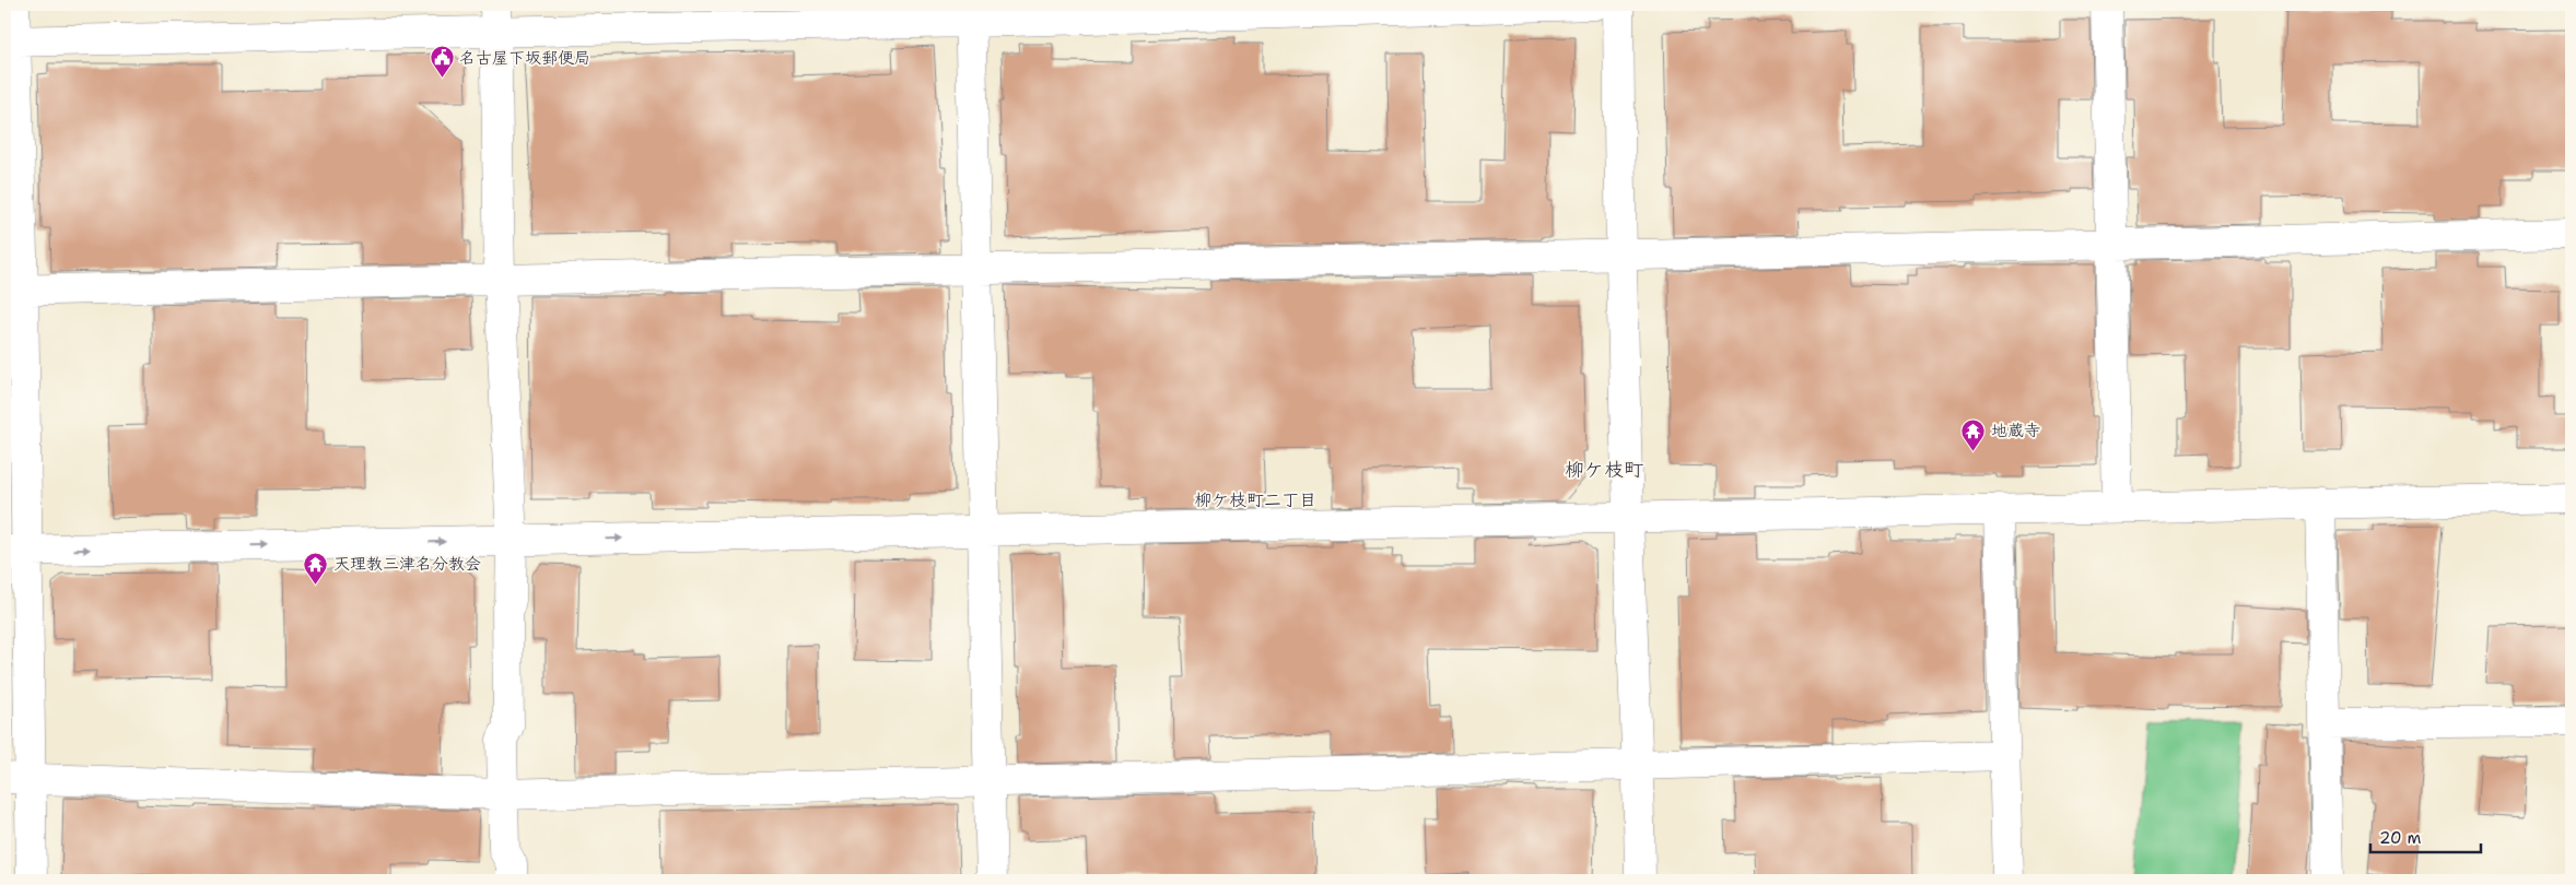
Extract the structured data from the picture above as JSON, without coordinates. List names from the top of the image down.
{
  "districts": ["柳ケ枝町", "柳ケ枝町二丁目"],
  "places": {
    "public building": ["名古屋下坂郵便局"],
    "temple": ["地蔵寺", "天理教三津名分教会"]
  },
  "scale_bar": "20 m"
}
